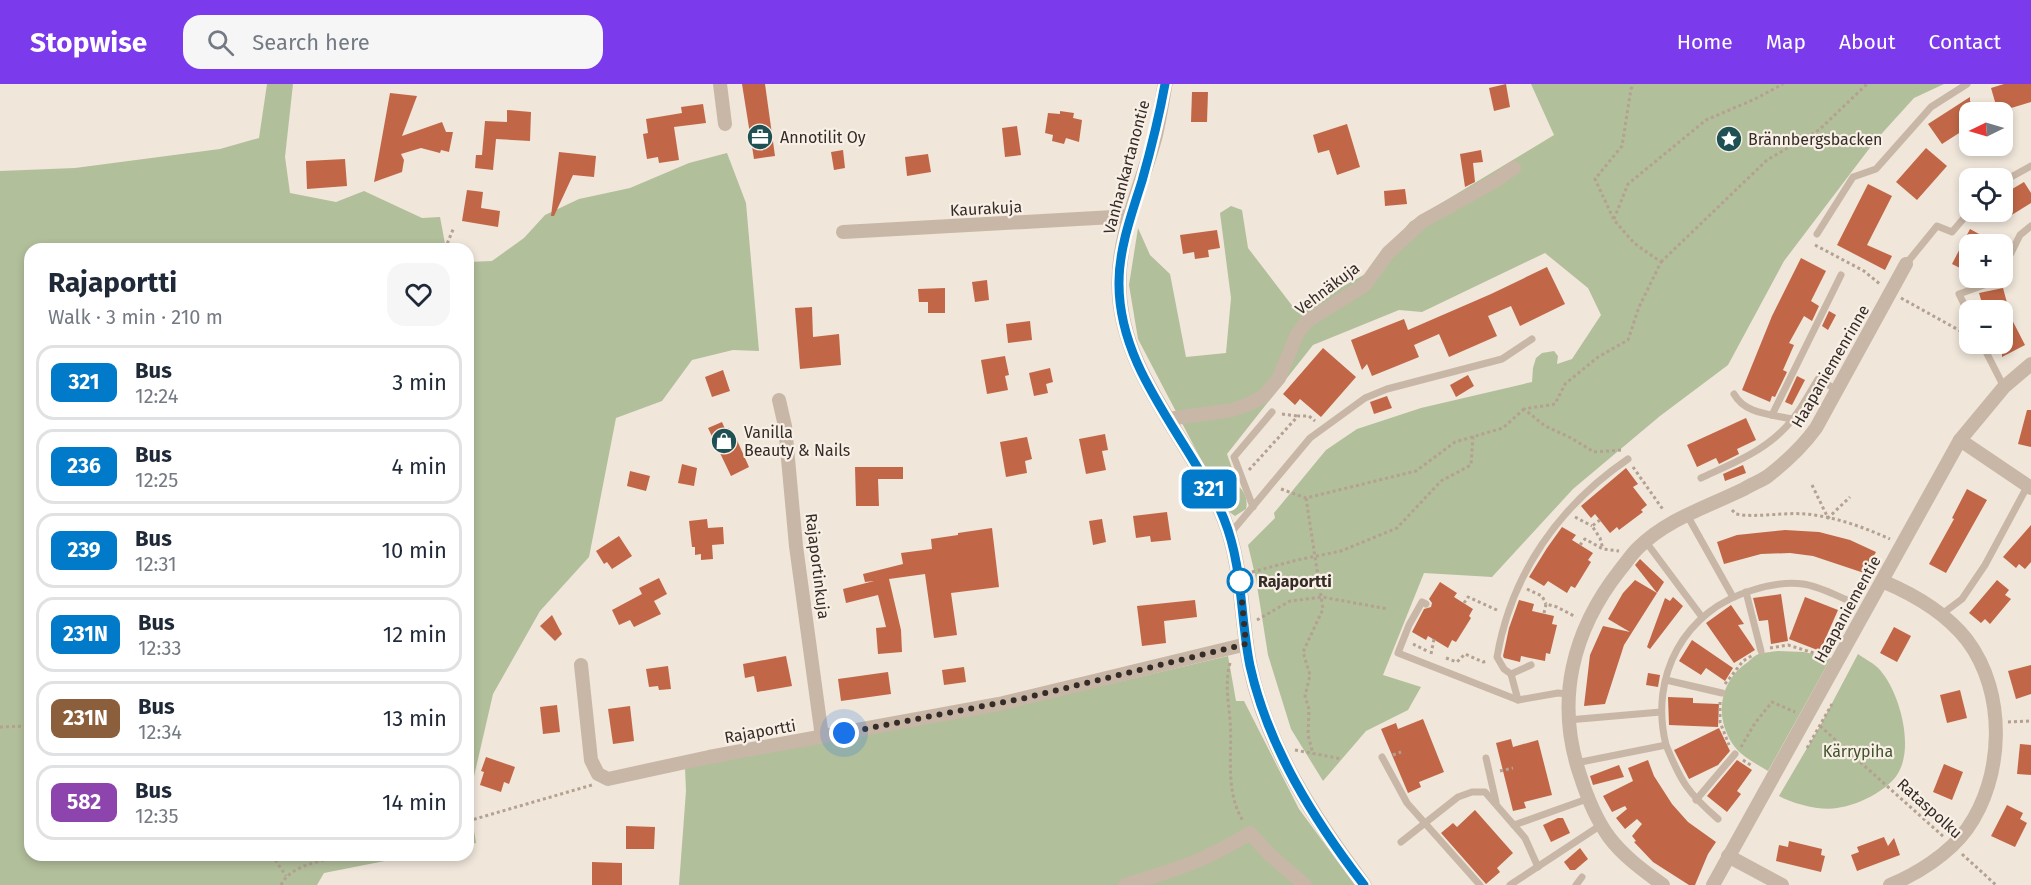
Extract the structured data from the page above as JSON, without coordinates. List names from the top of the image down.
{
  "streets": {
    "street": [
      "Vanhankartanontie",
      "Kaurakuja",
      "Vehnäkuja",
      "Haapaniemenrinne",
      "Rajaportinkuja",
      "Haapaniementie",
      "Rajaportti"
    ],
    "path": ["Rataspolku"]
  },
  "crossings": [
    ["Vanhankartanontie", "Kaurakuja"],
    ["Vanhankartanontie", "Vehnäkuja"],
    ["Vanhankartanontie", "Rajaportti"],
    ["Rajaportinkuja", "Rajaportti"]
  ],
  "parks": ["Kärrypiha"],
  "places": {
    "office": ["Annotilit Oy"],
    "place": ["Brännbergsbacken"],
    "shop": ["Vanilla Beauty & Nails"],
    "other": ["Rajaportti"]
  },
  "lines": ["bus line 321"],
  "north": "left",
  "page": {
    "header": "Stopwise",
    "search": "Search here",
    "nav": [
      "Home",
      "Map",
      "About",
      "Contact"
    ],
    "on_map": "321",
    "map_buttons": ["+", "−"],
    "heading": ["Rajaportti", "Walk · 3 min · 210 m"],
    "list": [
      {
        "mark": "321",
        "name": "Bus",
        "note": "12:24",
        "value": "3 min"
      },
      {
        "mark": "236",
        "name": "Bus",
        "note": "12:25",
        "value": "4 min"
      },
      {
        "mark": "239",
        "name": "Bus",
        "note": "12:31",
        "value": "10 min"
      },
      {
        "mark": "231N",
        "name": "Bus",
        "note": "12:33",
        "value": "12 min"
      },
      {
        "mark": "231N",
        "name": "Bus",
        "note": "12:34",
        "value": "13 min"
      },
      {
        "mark": "582",
        "name": "Bus",
        "note": "12:35",
        "value": "14 min"
      }
    ]
  }
}
